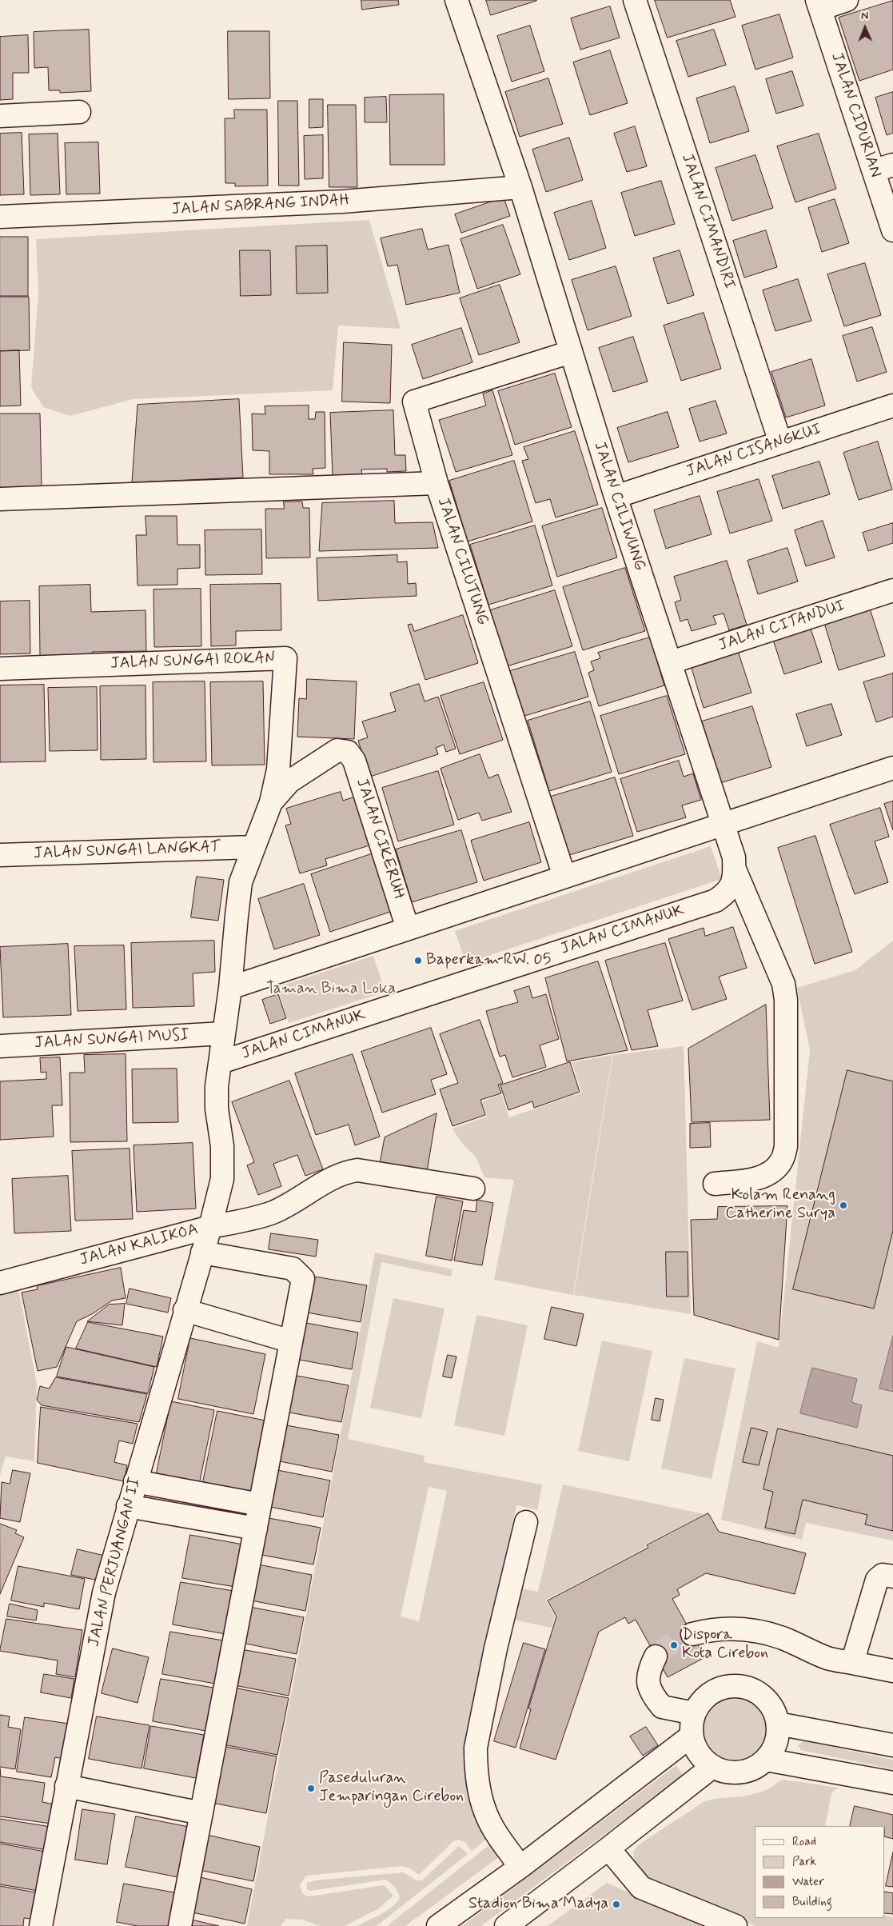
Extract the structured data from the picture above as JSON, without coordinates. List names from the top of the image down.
{
  "streets": {
    "street": [
      "JALAN CIDURIAN",
      "JALAN SABRANG INDAH",
      "JALAN CIMANDIRI",
      "JALAN CISANGKUI",
      "JALAN CILIWUNG",
      "JALAN CILUTUNG",
      "JALAN CITANDUI",
      "JALAN SUNGAI ROKAN",
      "JALAN CIKERUH",
      "JALAN SUNGAI LANGKAT",
      "JALAN CIMANUK",
      "JALAN SUNGAI MUSI",
      "JALAN KALIKOA",
      "JALAN PERJUANGAN II"
    ]
  },
  "crossings": [
    ["JALAN SABRANG INDAH", "JALAN CILIWUNG"],
    ["JALAN CIMANDIRI", "JALAN CISANGKUI"],
    ["JALAN CISANGKUI", "JALAN CILIWUNG"],
    ["JALAN CILIWUNG", "JALAN CILUTUNG"],
    ["JALAN CILIWUNG", "JALAN CITANDUI"],
    ["JALAN CILIWUNG", "JALAN CIMANUK"],
    ["JALAN SUNGAI ROKAN", "JALAN CIKERUH"],
    ["JALAN SUNGAI ROKAN", "JALAN SUNGAI LANGKAT"],
    ["JALAN SUNGAI ROKAN", "JALAN CIMANUK"],
    ["JALAN SUNGAI ROKAN", "JALAN SUNGAI MUSI"],
    ["JALAN SUNGAI ROKAN", "JALAN KALIKOA"],
    ["JALAN CIMANUK", "JALAN KALIKOA"],
    ["JALAN KALIKOA", "JALAN PERJUANGAN II"]
  ],
  "parks": ["Taman Bima Loka"],
  "places": [
    "Baperkam RW. 05",
    "Kolam Renang Catherine Surya",
    "Dispora Kota Cirebon",
    "Paseduluran Jemparingan Cirebon",
    "Stadion Bima Madya"
  ],
  "legend": [
    "Road",
    "Park",
    "Water",
    "Building"
  ],
  "north": "top"
}
